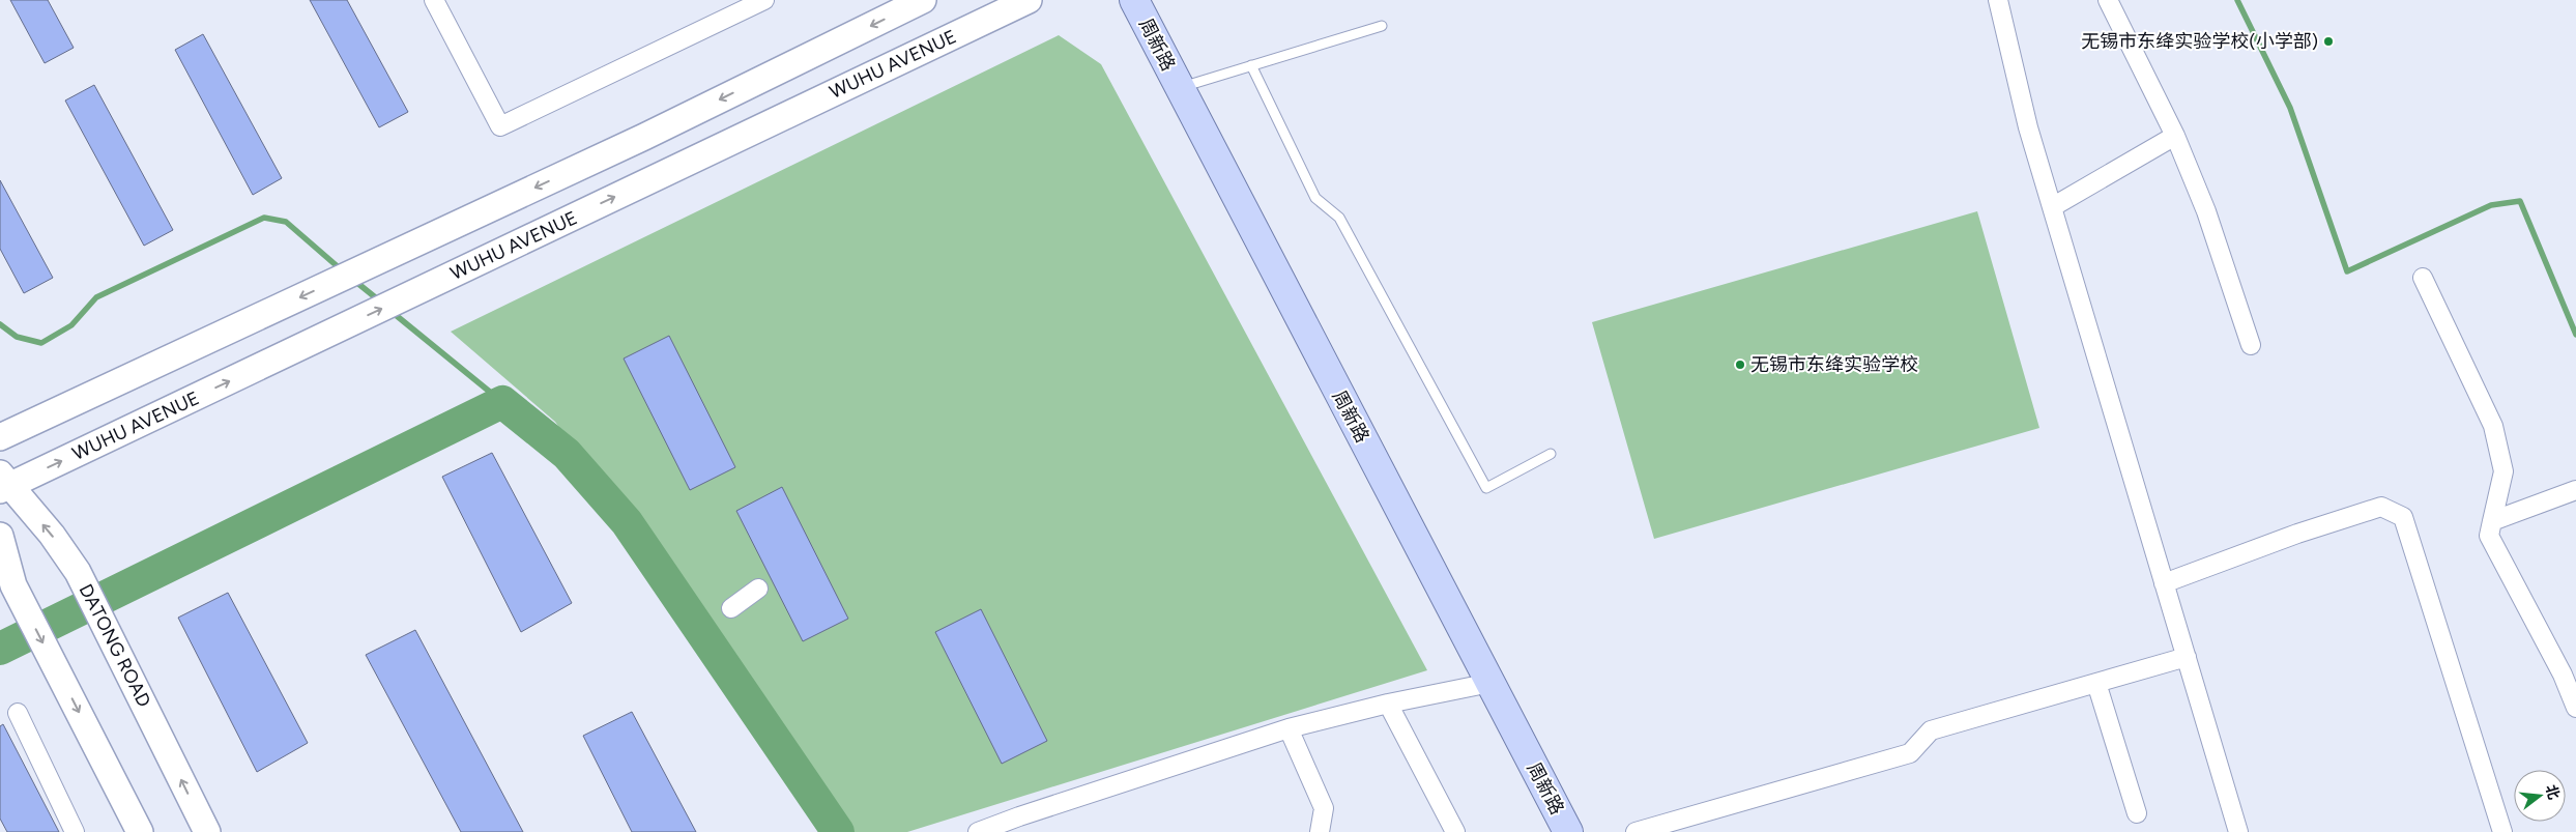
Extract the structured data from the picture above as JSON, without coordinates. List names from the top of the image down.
{
  "streets": {
    "main road": ["周新路", "WUHU AVENUE", "DATONG ROAD"]
  },
  "crossings": [
    ["WUHU AVENUE", "DATONG ROAD"]
  ],
  "places": ["无锡市东绛实验学校(小学部)", "无锡市东绛实验学校"],
  "north": "right"
}
